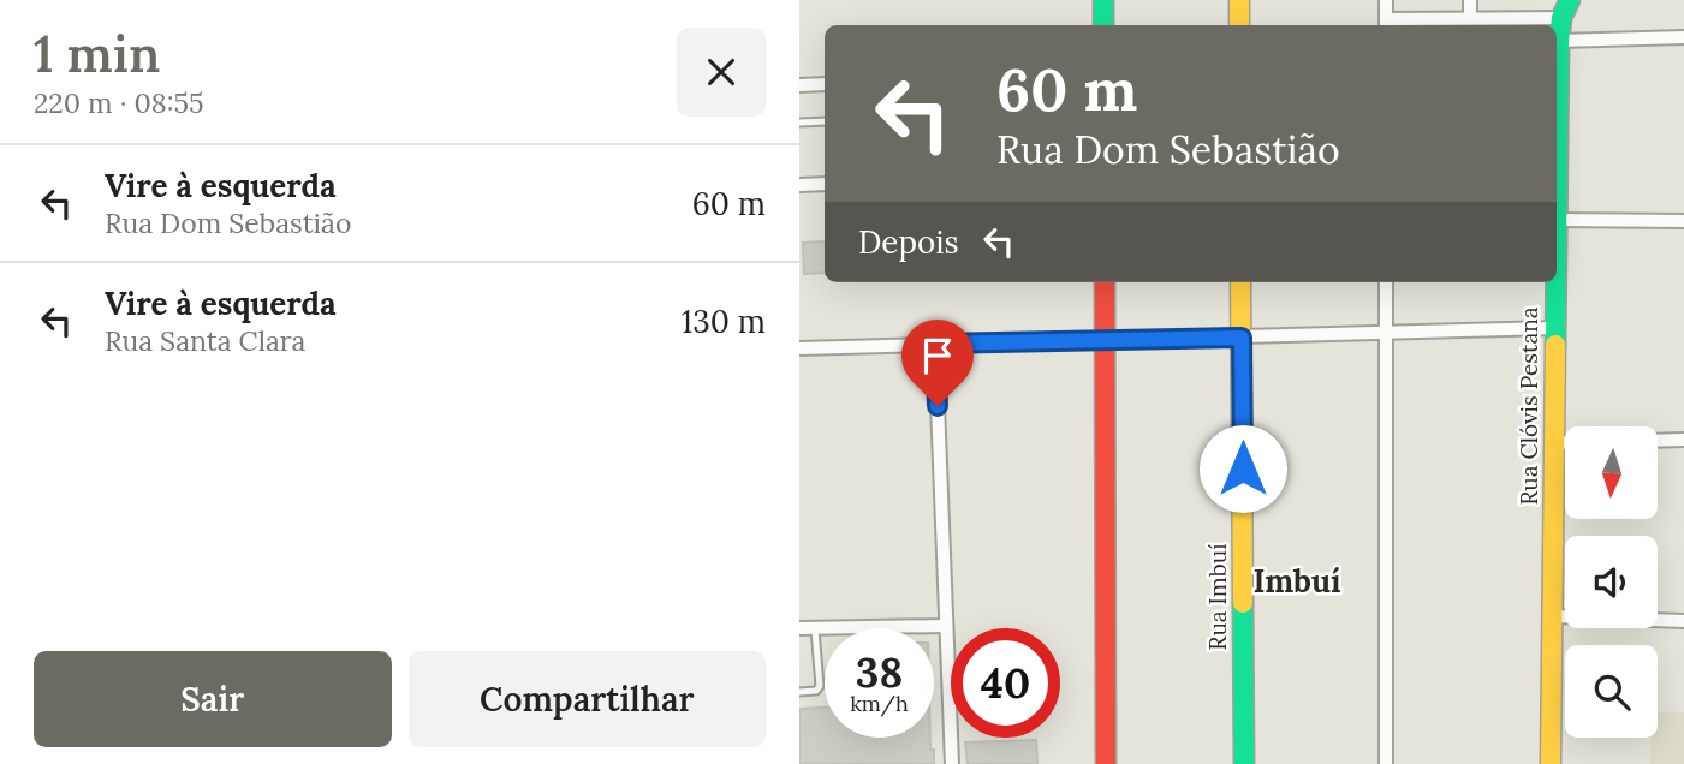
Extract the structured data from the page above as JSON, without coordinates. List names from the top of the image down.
{
  "streets": {
    "street": ["Rua Clóvis Pestana", "Rua Imbuí"]
  },
  "districts": ["Imbuí"],
  "north": "bottom",
  "page": {
    "heading": ["1 min", "220 m · 08:55"],
    "turn": ["60 m", "Rua Dom Sebastião"],
    "list": [
      {
        "name": "Vire à esquerda",
        "note": "Rua Dom Sebastião",
        "value": "60 m"
      },
      {
        "name": "Vire à esquerda",
        "note": "Rua Santa Clara",
        "value": "130 m"
      }
    ],
    "then": "Depois",
    "speed": "38 km/h",
    "limit": "40",
    "buttons": ["Sair", "Compartilhar"]
  }
}
